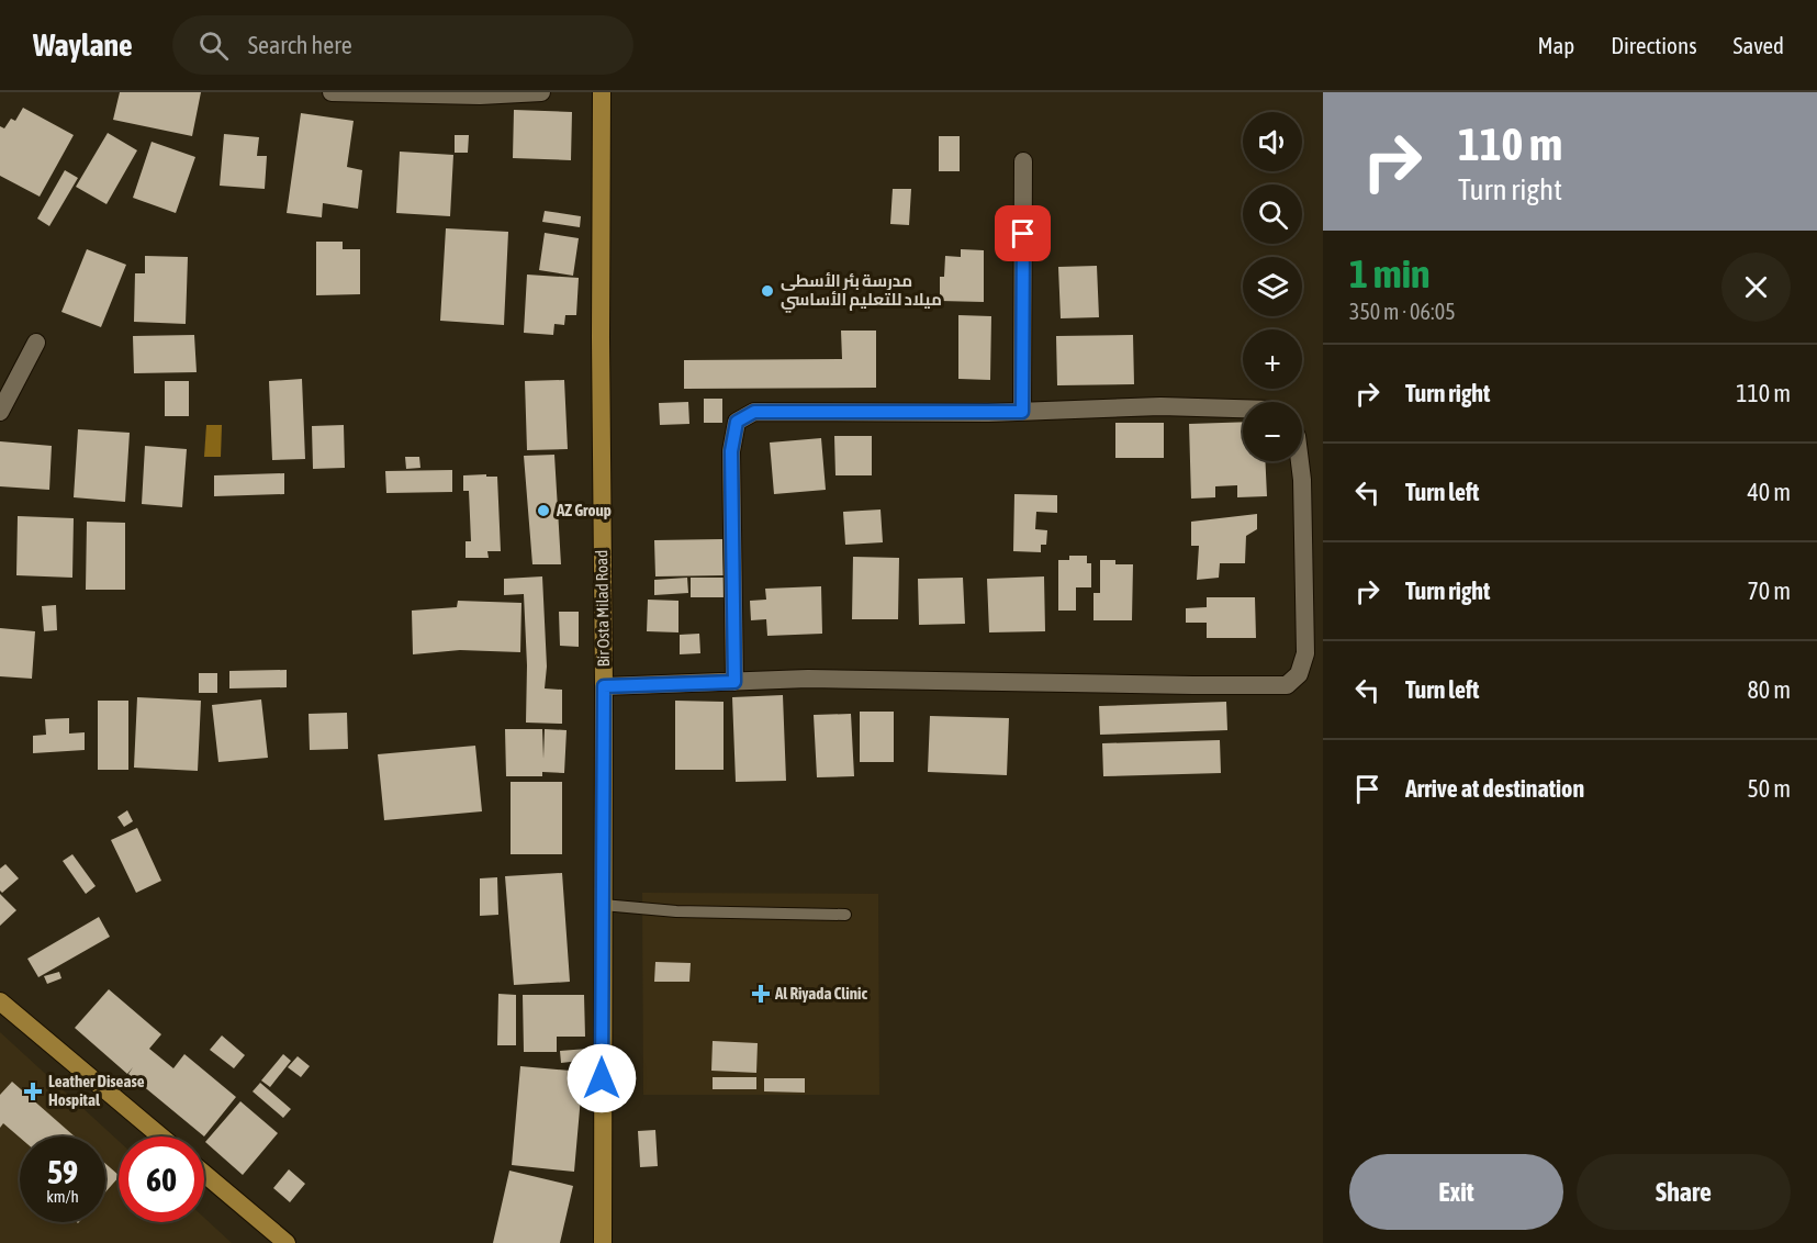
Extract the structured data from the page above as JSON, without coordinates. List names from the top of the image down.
{
  "streets": {
    "main road": ["Bir Osta Milad Road"]
  },
  "places": {
    "other": ["مدرسة بئر الأسطى ميلاد للتعليم الأساسي", "AZ Group"],
    "health": ["Al Riyada Clinic", "Leather Disease Hospital"]
  },
  "page": {
    "header": "Waylane",
    "search": "Search here",
    "nav": ["Map", "Directions", "Saved"],
    "turn": ["110 m", "Turn right"],
    "map_buttons": ["+", "−"],
    "heading": ["1 min", "350 m · 06:05"],
    "list": [
      {
        "name": "Turn right",
        "value": "110 m"
      },
      {
        "name": "Turn left",
        "value": "40 m"
      },
      {
        "name": "Turn right",
        "value": "70 m"
      },
      {
        "name": "Turn left",
        "value": "80 m"
      },
      {
        "name": "Arrive at destination",
        "value": "50 m"
      }
    ],
    "speed": "59 km/h",
    "limit": "60",
    "buttons": ["Exit", "Share"]
  }
}
